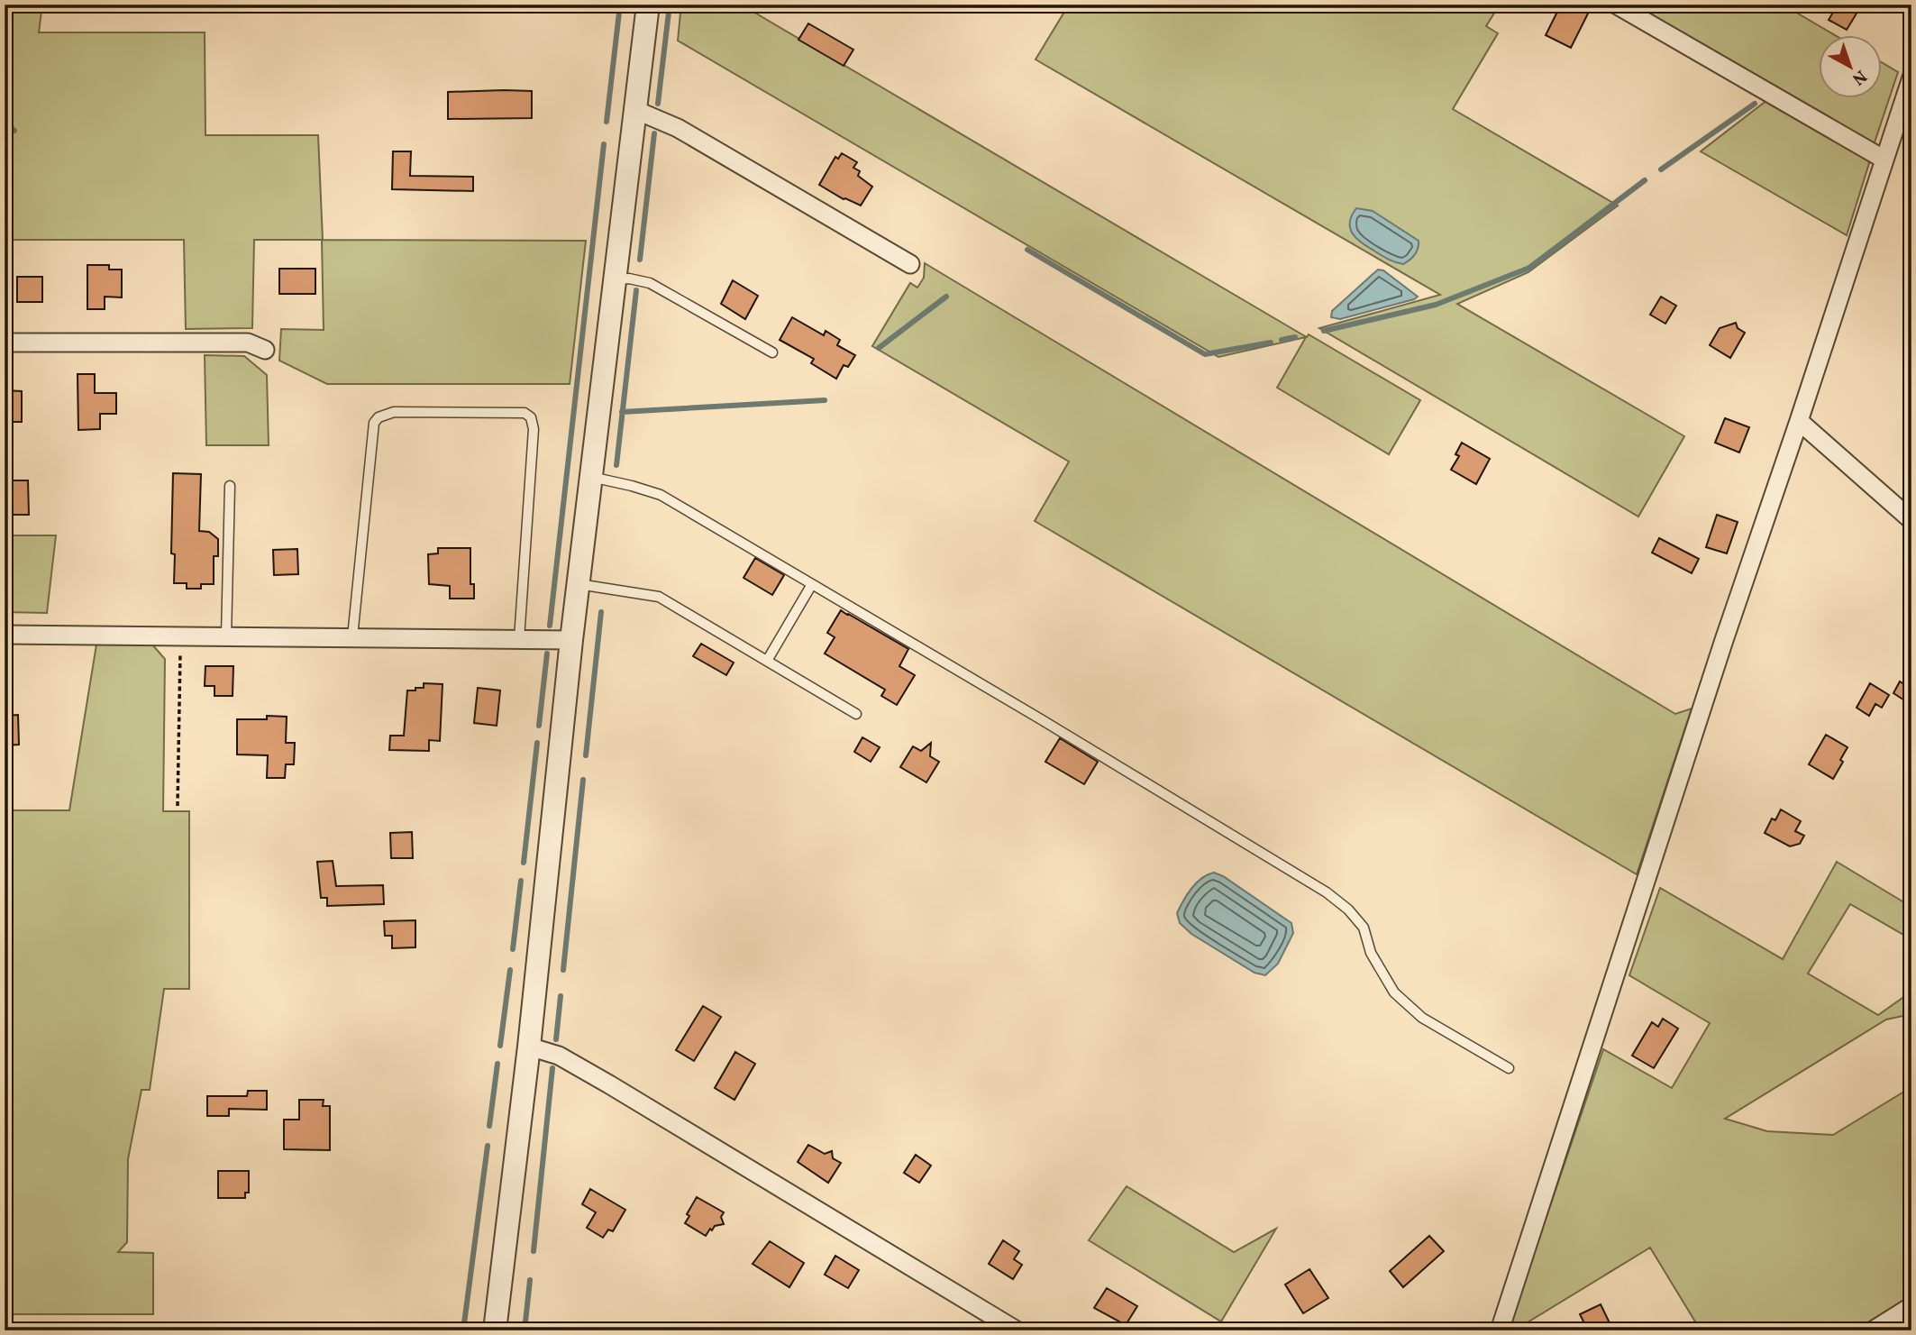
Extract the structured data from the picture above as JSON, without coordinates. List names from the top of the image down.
{
  "north": "bottom right"
}
